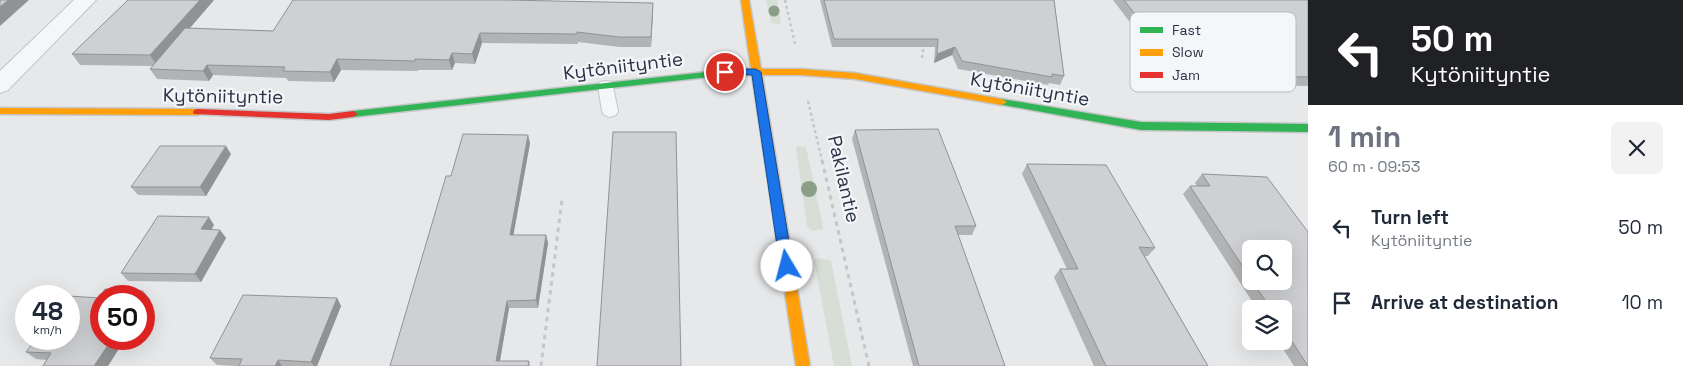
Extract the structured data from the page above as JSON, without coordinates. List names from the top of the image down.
{
  "streets": {
    "street": ["Kytöniityntie"],
    "path": ["Pakilantie"]
  },
  "crossings": [
    ["Kytöniityntie", "Pakilantie"]
  ],
  "legend": ["Fast", "Slow", "Jam"],
  "page": {
    "turn": ["50 m", "Kytöniityntie"],
    "heading": ["1 min", "60 m · 09:53"],
    "list": [
      {
        "name": "Turn left",
        "note": "Kytöniityntie",
        "value": "50 m"
      },
      {
        "name": "Arrive at destination",
        "value": "10 m"
      }
    ],
    "speed": "48 km/h",
    "limit": "50"
  }
}
